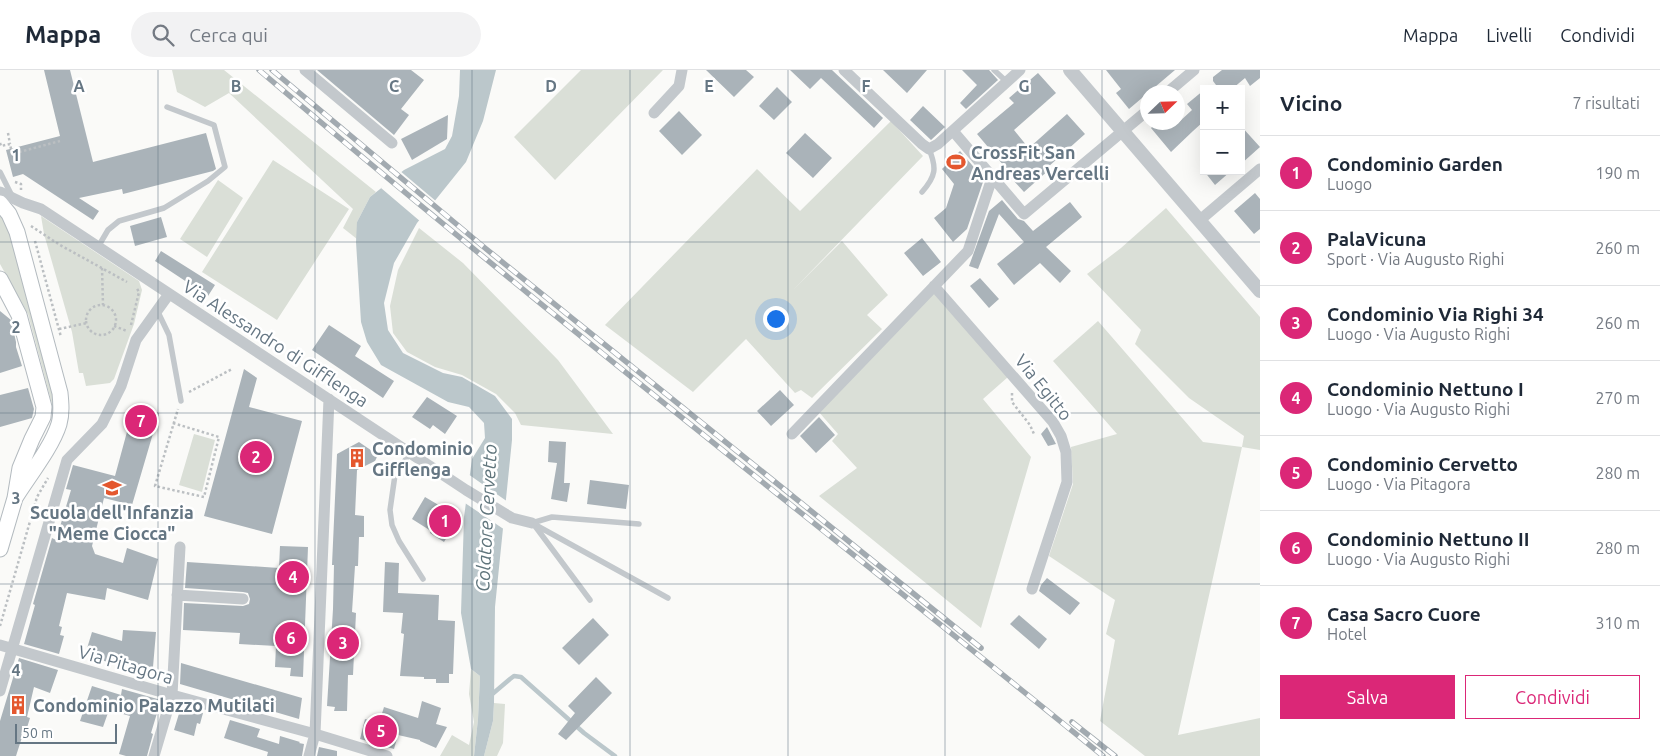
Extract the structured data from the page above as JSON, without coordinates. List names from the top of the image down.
{
  "streets": {
    "street": ["Via Alessandro di Gifflenga", "Via Egitto", "Via Pitagora"]
  },
  "water": ["Colatore Cervetto"],
  "places": {
    "sports": ["CrossFit San Andreas Vercelli"],
    "building": ["Condominio Gifflenga", "Condominio Palazzo Mutilati"],
    "school or university": ["Scuola dell'Infanzia \"Meme Ciocca\""]
  },
  "scale_bar": "50 m",
  "north": "top right",
  "page": {
    "header": "Mappa",
    "search": "Cerca qui",
    "nav": ["Mappa", "Livelli", "Condividi"],
    "heading": ["Vicino", "7 risultati"],
    "map_buttons": ["+", "−"],
    "list": [
      {
        "mark": "1",
        "name": "Condominio Garden",
        "note": "Luogo",
        "value": "190 m"
      },
      {
        "mark": "2",
        "name": "PalaVicuna",
        "note": "Sport · Via Augusto Righi",
        "value": "260 m"
      },
      {
        "mark": "3",
        "name": "Condominio Via Righi 34",
        "note": "Luogo · Via Augusto Righi",
        "value": "260 m"
      },
      {
        "mark": "4",
        "name": "Condominio Nettuno I",
        "note": "Luogo · Via Augusto Righi",
        "value": "270 m"
      },
      {
        "mark": "5",
        "name": "Condominio Cervetto",
        "note": "Luogo · Via Pitagora",
        "value": "280 m"
      },
      {
        "mark": "6",
        "name": "Condominio Nettuno II",
        "note": "Luogo · Via Augusto Righi",
        "value": "280 m"
      },
      {
        "mark": "7",
        "name": "Casa Sacro Cuore",
        "note": "Hotel",
        "value": "310 m"
      }
    ],
    "pins": [
      "7",
      "2",
      "1",
      "4",
      "6",
      "3",
      "5"
    ],
    "buttons": ["Salva", "Condividi"],
    "scale": "50 m"
  },
  "grid": {
    "columns": [
      "A",
      "B",
      "C",
      "D",
      "E",
      "F",
      "G"
    ],
    "rows": [
      "1",
      "2",
      "3",
      "4"
    ]
  }
}
